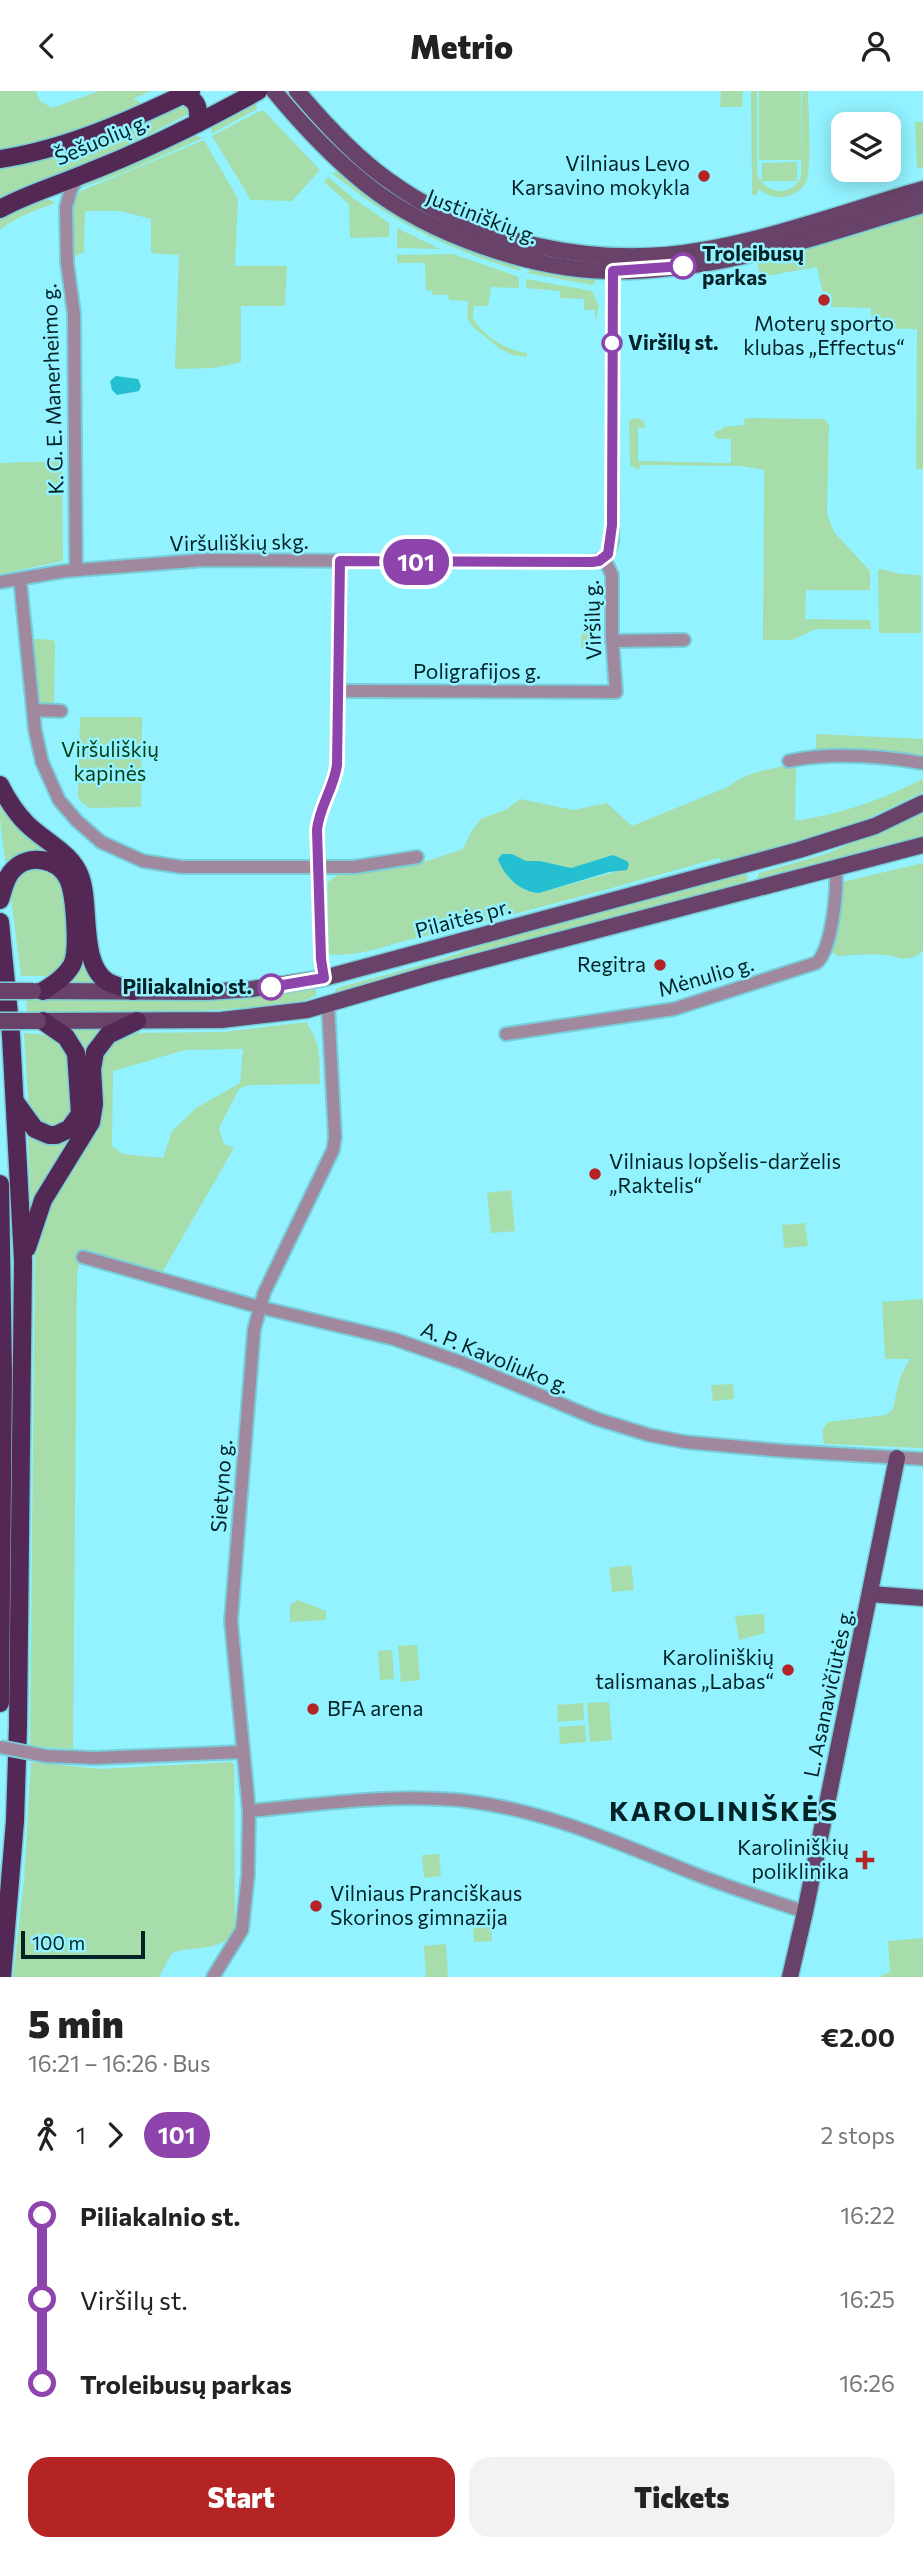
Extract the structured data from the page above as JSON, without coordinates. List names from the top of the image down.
{
  "streets": {
    "highway": ["Šešuolių g."],
    "main road": ["Justiniškių g.", "Pilaitės pr.", "L. Asanavičiūtės g."],
    "street": [
      "K. G. E. Manerheimo g.",
      "Viršuliškių skg.",
      "Viršilų g.",
      "Poligrafijos g.",
      "Mėnulio g.",
      "A. P. Kavoliuko g.",
      "Sietyno g."
    ]
  },
  "crossings": [
    ["Šešuolių g.", "K. G. E. Manerheimo g."],
    ["Justiniškių g.", "Viršilų g."],
    ["K. G. E. Manerheimo g.", "Viršuliškių skg."],
    ["Viršuliškių skg.", "Viršilų g."],
    ["Viršilų g.", "Poligrafijos g."],
    ["A. P. Kavoliuko g.", "Sietyno g."],
    ["A. P. Kavoliuko g.", "L. Asanavičiūtės g."]
  ],
  "districts": ["KAROLINIŠKĖS"],
  "parks": ["Viršuliškių kapinės"],
  "places": {
    "other": [
      "Vilniaus Levo Karsavino mokykla",
      "Troleibusų parkas",
      "Moterų sporto klubas „Effectus“",
      "Viršilų st.",
      "Regitra",
      "Piliakalnio st.",
      "Vilniaus lopšelis-darželis „Raktelis“",
      "Karoliniškių talismanas „Labas“",
      "BFA arena",
      "Vilniaus Pranciškaus Skorinos gimnazija"
    ],
    "health": ["Karoliniškių poliklinika"]
  },
  "lines": ["bus line 101"],
  "scale_bar": "100 m",
  "page": {
    "header": "Metrio",
    "on_map": "101",
    "scale": "100 m",
    "heading": ["5 min", "16:21 – 16:26 · Bus", "€2.00"],
    "legs": ["1", "101", "2 stops"],
    "list": [
      {
        "name": "Piliakalnio st.",
        "value": "16:22"
      },
      {
        "name": "Viršilų st.",
        "value": "16:25"
      },
      {
        "name": "Troleibusų parkas",
        "value": "16:26"
      }
    ],
    "buttons": ["Start", "Tickets"]
  }
}
